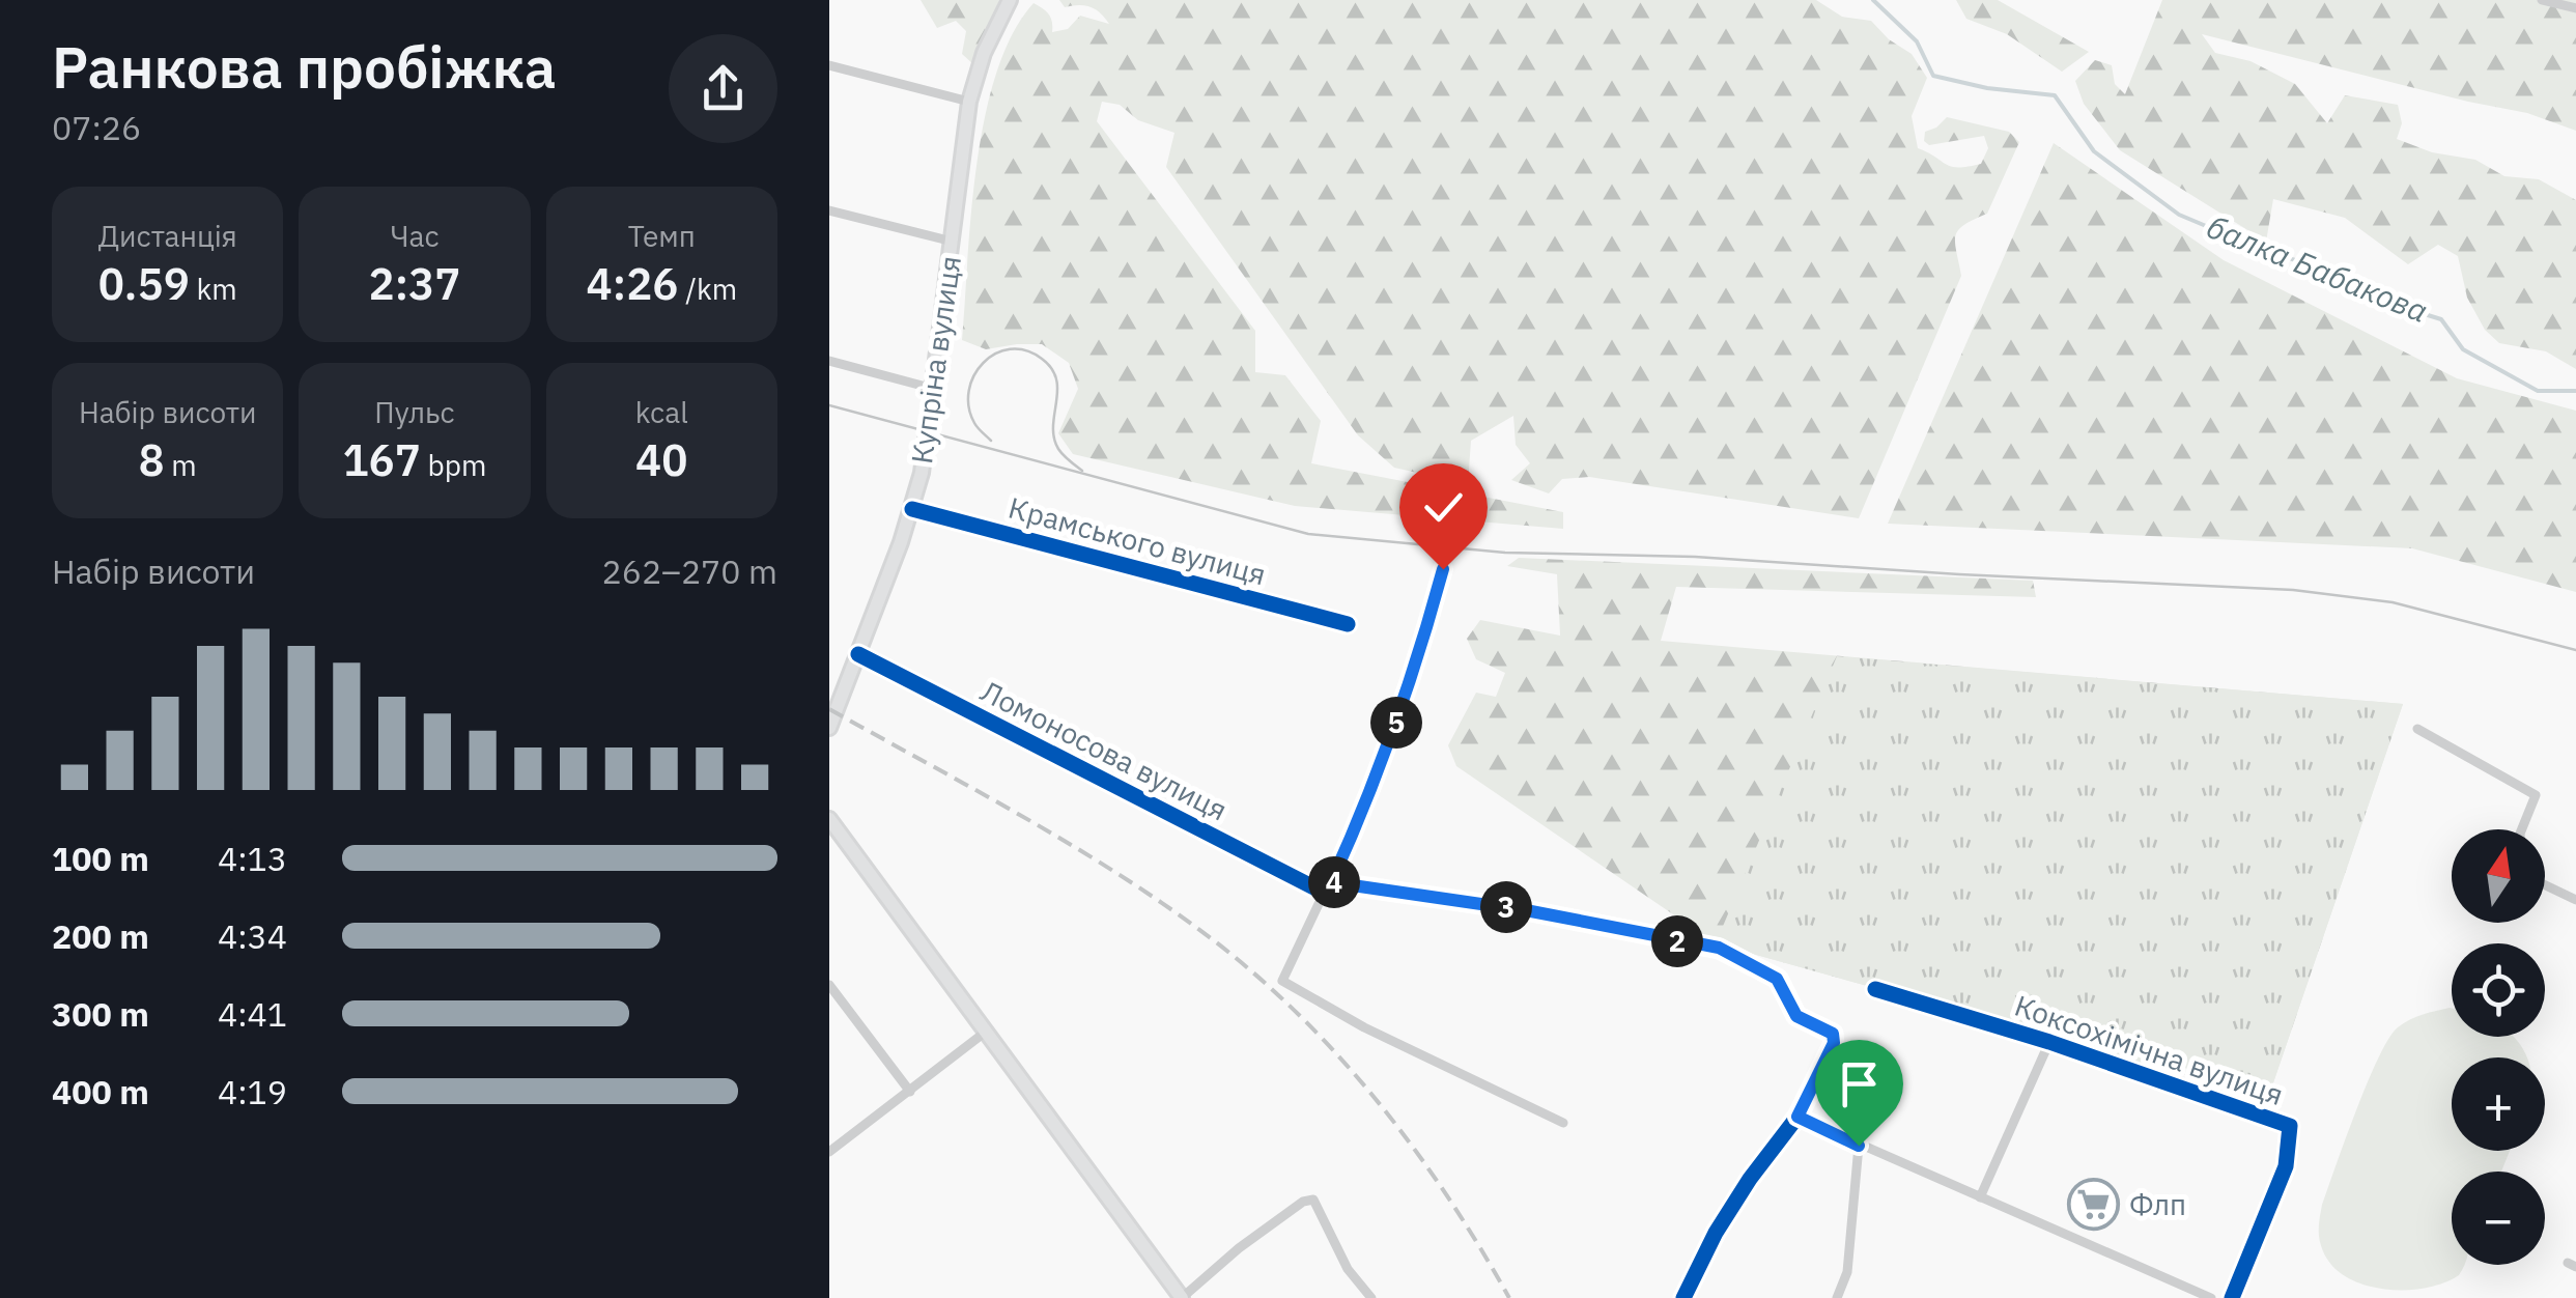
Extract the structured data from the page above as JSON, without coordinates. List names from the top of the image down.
{
  "streets": {
    "main road": ["Купріна вулиця"],
    "street": ["Крамського вулиця", "Ломоносова вулиця", "Коксохімічна вулиця"]
  },
  "crossings": [
    ["Купріна вулиця", "Крамського вулиця"],
    ["Купріна вулиця", "Ломоносова вулиця"]
  ],
  "water": ["балка Бабакова"],
  "places": {
    "supermarket": ["Флп"]
  },
  "north": "top",
  "page": {
    "heading": ["Ранкова пробіжка", "07:26"],
    "stats": [
      ["Дистанція", "0.59 km"],
      ["Час", "2:37"],
      ["Темп", "4:26 /km"],
      ["Набір висоти", "8 m"],
      ["Пульс", "167 bpm"],
      ["kcal", "40"]
    ],
    "chart": ["Набір висоти", "262–270 m"],
    "pins": [
      "5",
      "4",
      "3",
      "2"
    ],
    "list": [
      {
        "name": "100 m",
        "note": "4:13"
      },
      {
        "name": "200 m",
        "note": "4:34"
      },
      {
        "name": "300 m",
        "note": "4:41"
      },
      {
        "name": "400 m",
        "note": "4:19"
      }
    ],
    "map_buttons": ["+", "−"]
  }
}
